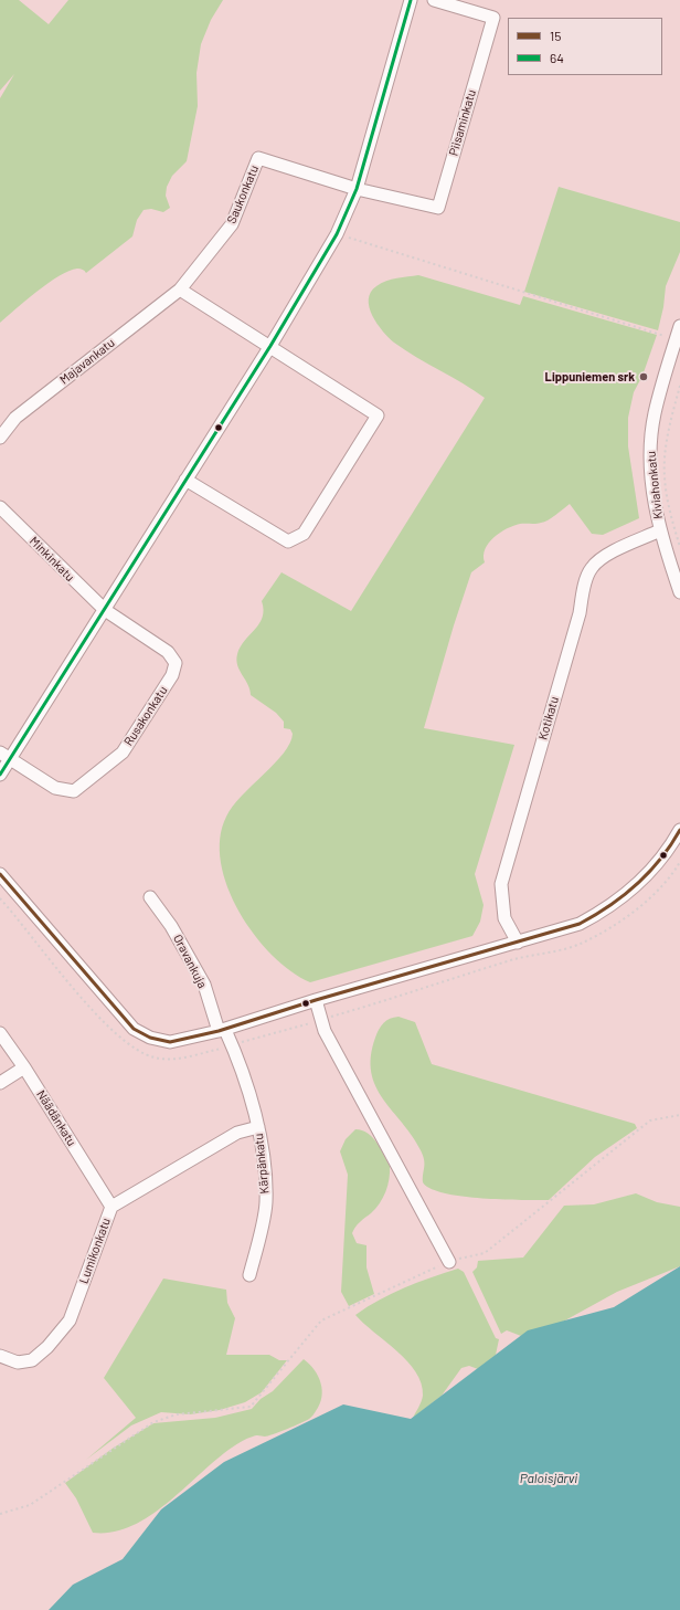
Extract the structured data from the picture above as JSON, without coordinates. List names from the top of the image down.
{
  "streets": {
    "street": [
      "Piisaminkatu",
      "Saukonkatu",
      "Majavankatu",
      "Kiviahonkatu",
      "Minkinkatu",
      "Rusakonkatu",
      "Kotikatu",
      "Oravankuja",
      "Näädänkatu",
      "Kärpänkatu",
      "Lumikonkatu"
    ]
  },
  "crossings": [
    ["Piisaminkatu", "Saukonkatu"],
    ["Saukonkatu", "Majavankatu"],
    ["Kiviahonkatu", "Kotikatu"],
    ["Minkinkatu", "Rusakonkatu"],
    ["Oravankuja", "Kärpänkatu"],
    ["Näädänkatu", "Lumikonkatu"],
    ["Kärpänkatu", "Lumikonkatu"]
  ],
  "water": ["Paloisjärvi"],
  "places": ["Lippuniemen srk"],
  "lines": ["transit line 64", "transit line 15"],
  "legend": ["15", "64"]
}
